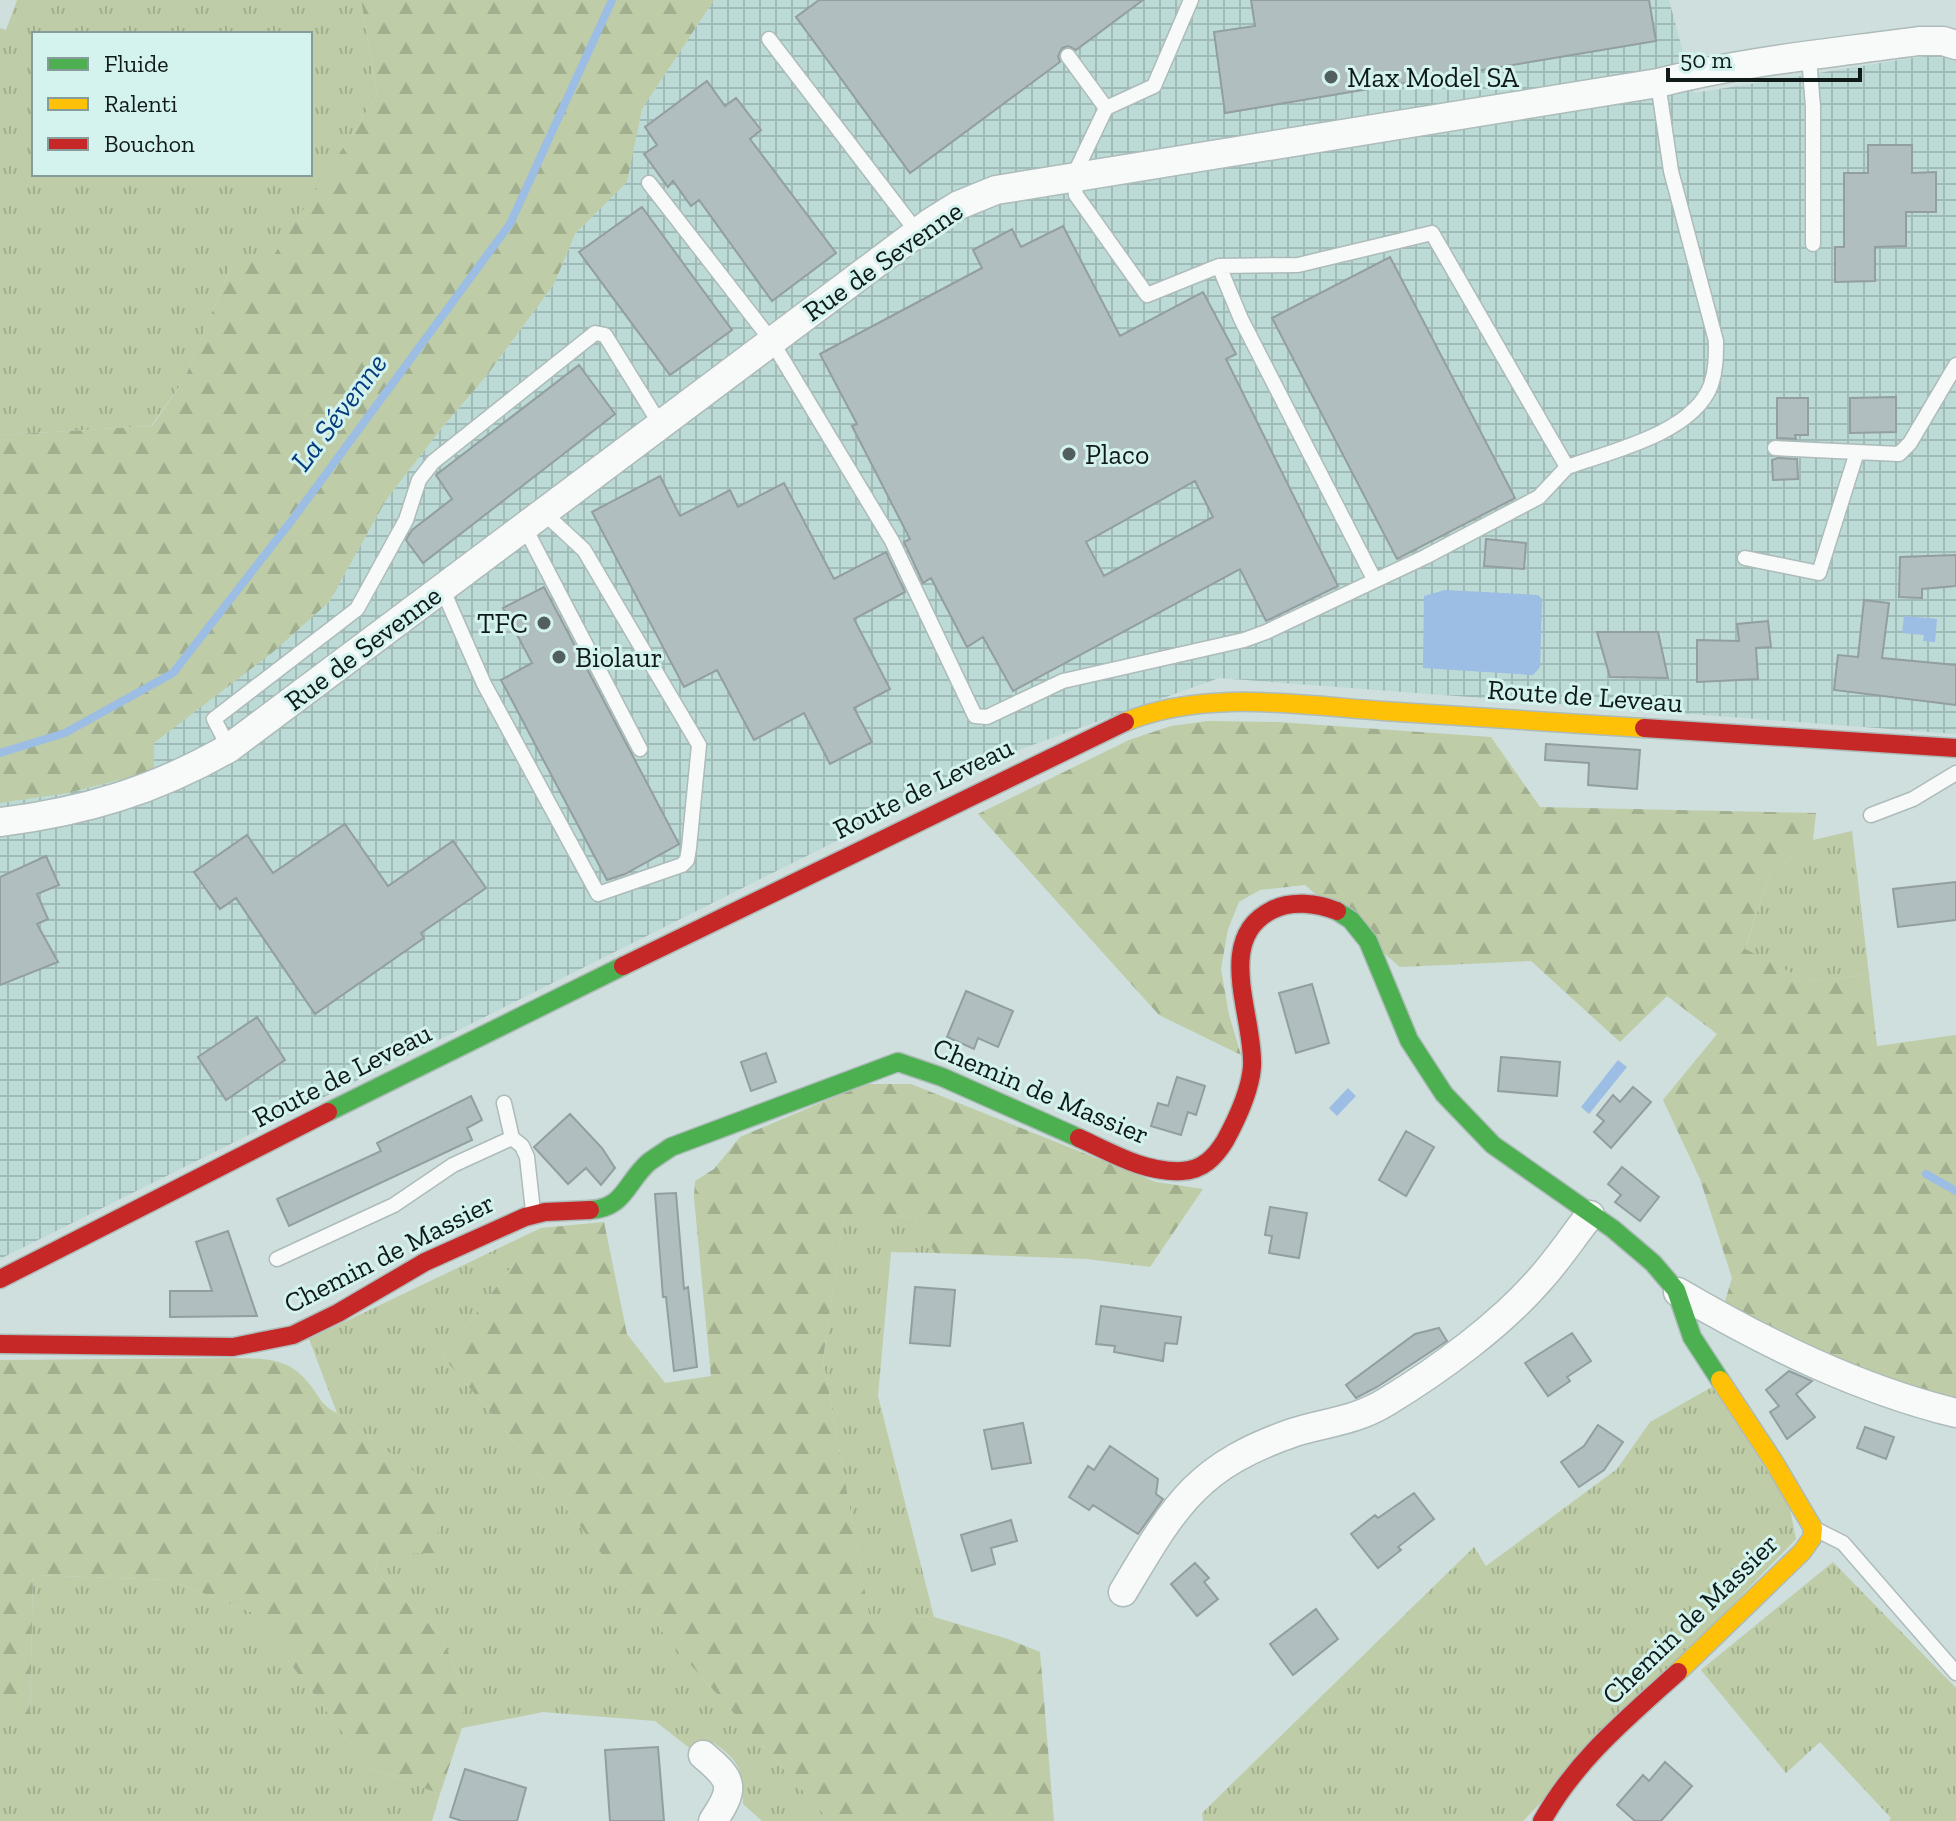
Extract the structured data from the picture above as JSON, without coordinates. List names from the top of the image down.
{
  "streets": {
    "street": ["Rue de Sevenne", "Route de Leveau", "Chemin de Massier"]
  },
  "water": ["La Sévenne"],
  "places": [
    "Max Model SA",
    "Placo",
    "TFC",
    "Biolaur"
  ],
  "legend": ["Fluide", "Ralenti", "Bouchon"],
  "scale_bar": "50 m"
}
